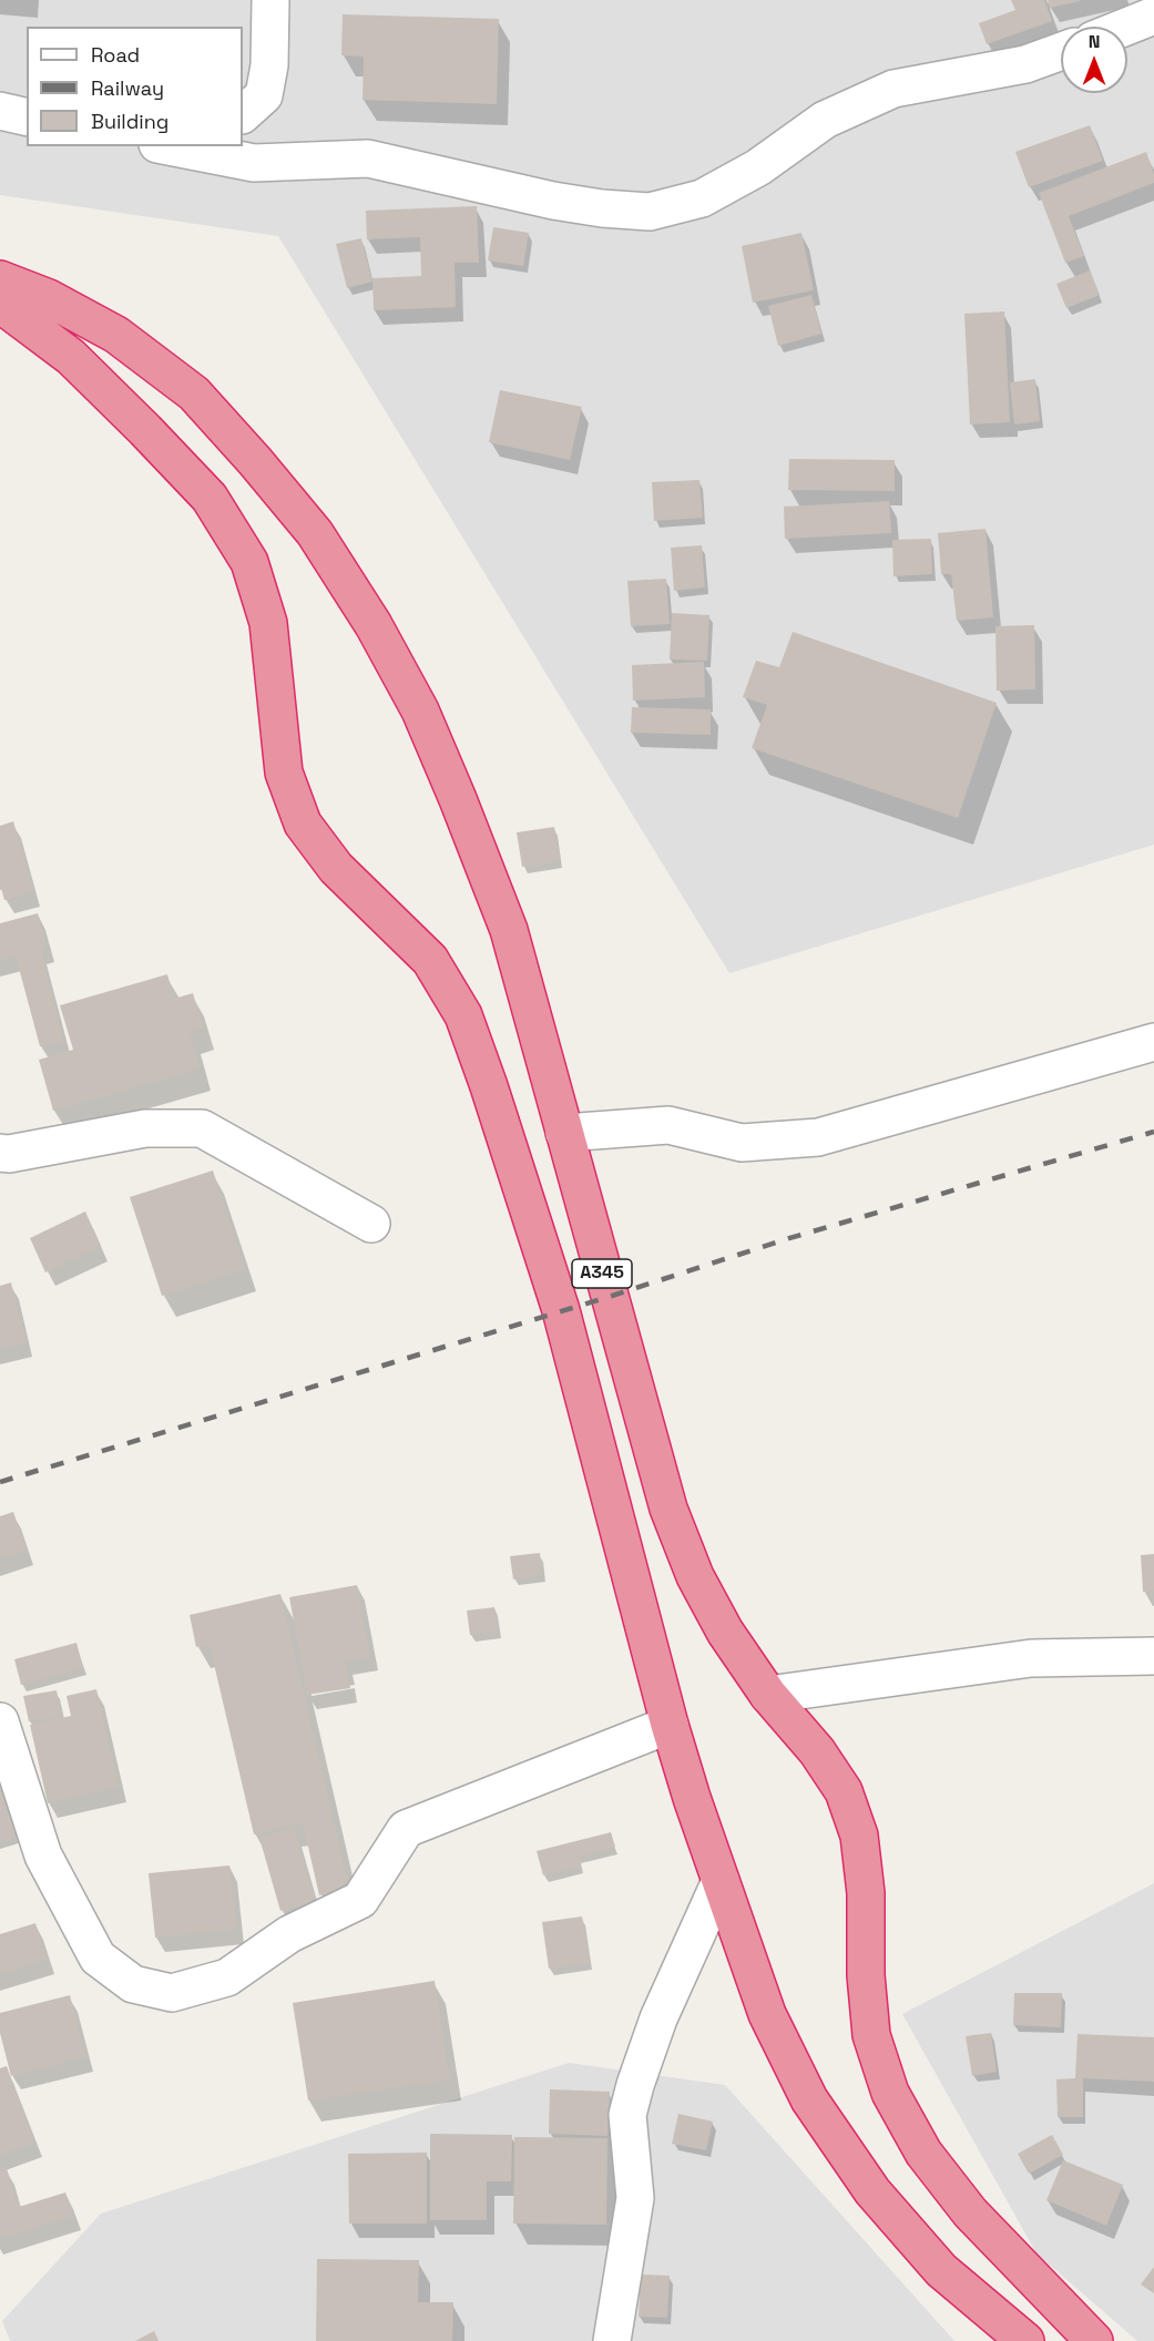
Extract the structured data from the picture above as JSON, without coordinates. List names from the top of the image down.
{
  "streets": {
    "highway": ["A345"]
  },
  "legend": ["Road", "Railway", "Building"],
  "north": "top"
}
